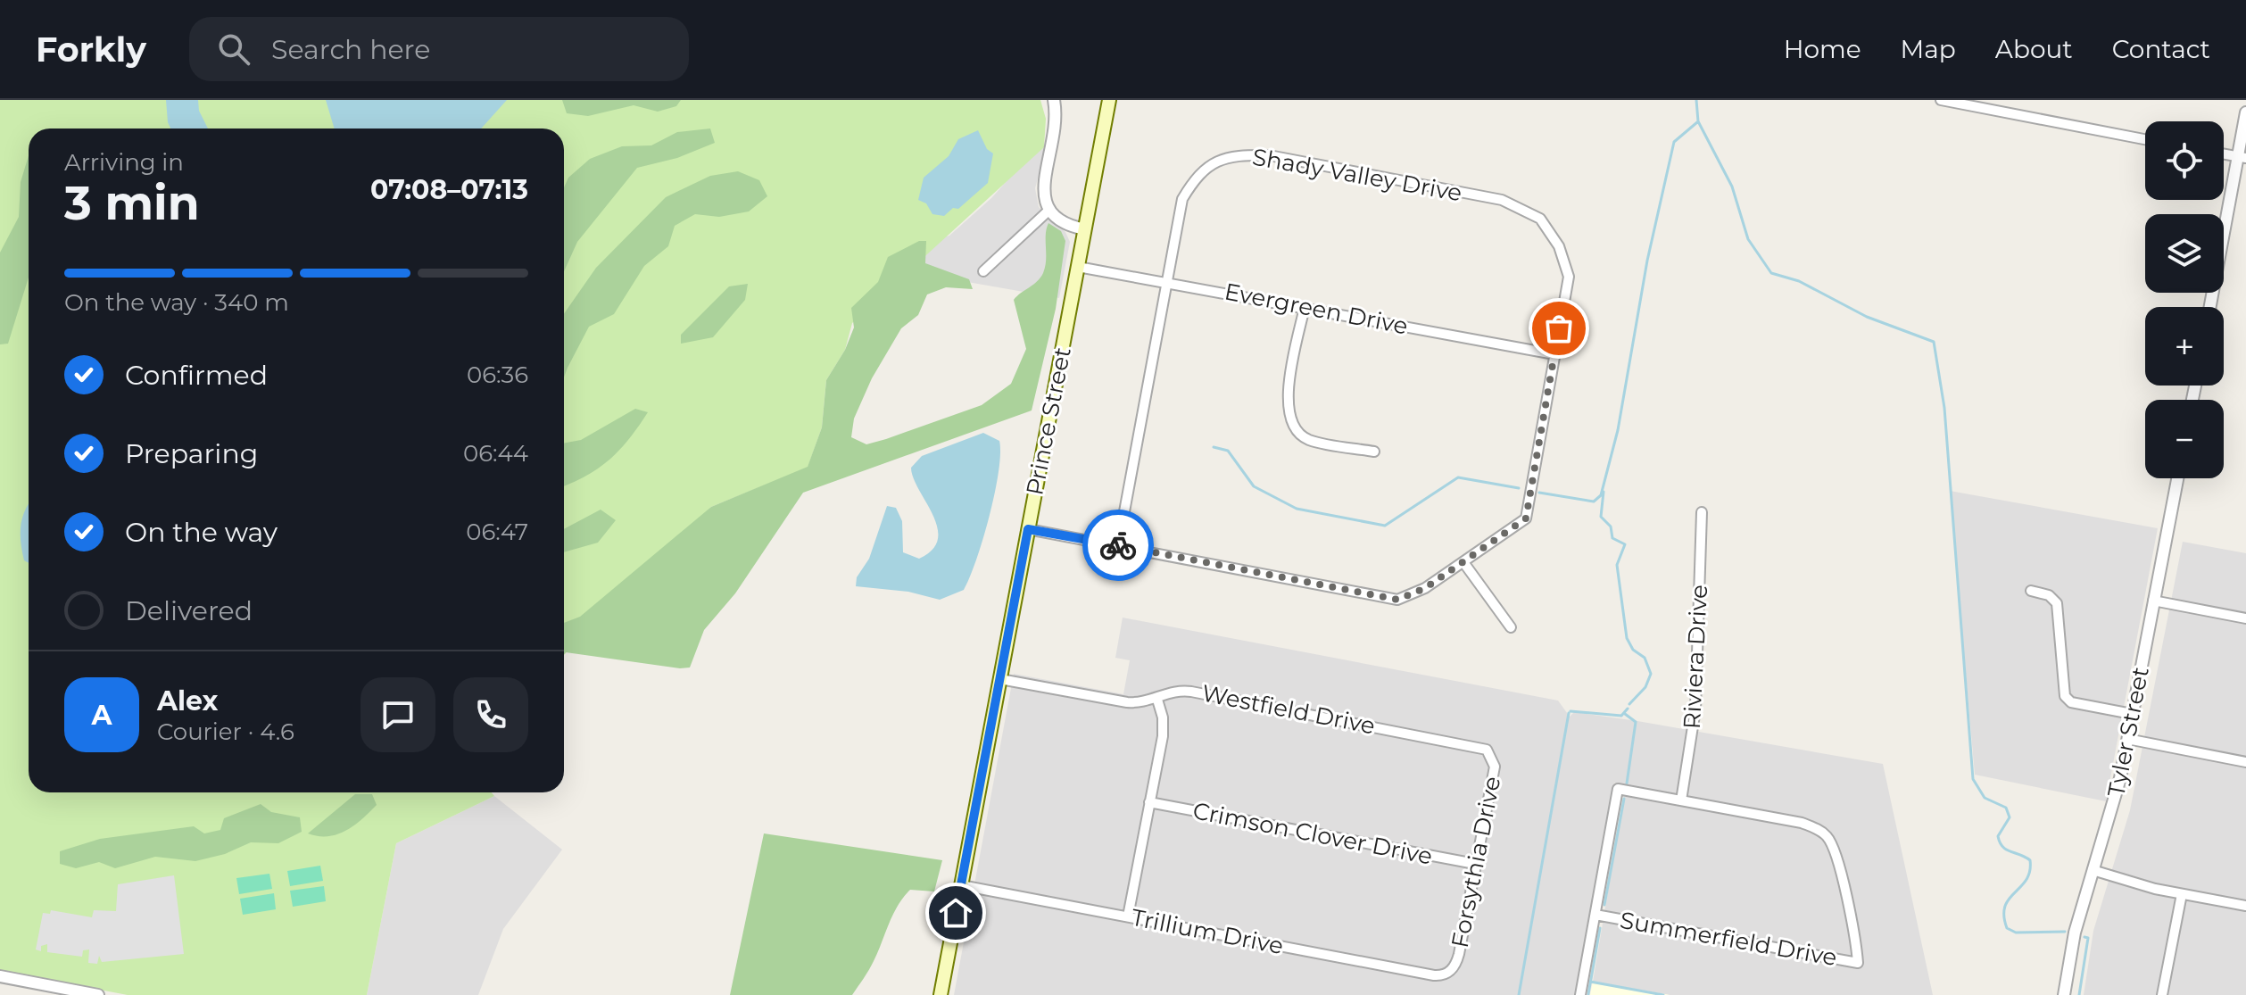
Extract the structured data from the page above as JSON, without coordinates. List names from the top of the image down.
{
  "streets": {
    "main road": ["Prince Street"],
    "street": [
      "Shady Valley Drive",
      "Evergreen Drive",
      "Riviera Drive",
      "Westfield Drive",
      "Tyler Street",
      "Crimson Clover Drive",
      "Forsythia Drive",
      "Trillium Drive",
      "Summerfield Drive"
    ]
  },
  "crossings": [
    ["Shady Valley Drive", "Evergreen Drive"],
    ["Evergreen Drive", "Prince Street"],
    ["Prince Street", "Westfield Drive"],
    ["Prince Street", "Trillium Drive"],
    ["Riviera Drive", "Summerfield Drive"],
    ["Westfield Drive", "Forsythia Drive"],
    ["Crimson Clover Drive", "Forsythia Drive"],
    ["Forsythia Drive", "Trillium Drive"]
  ],
  "page": {
    "header": "Forkly",
    "search": "Search here",
    "nav": [
      "Home",
      "Map",
      "About",
      "Contact"
    ],
    "map_buttons": ["+", "−"],
    "heading": ["3 min", "Arriving in", "07:08–07:13"],
    "panel": ["Alex", "Courier · 4.6"],
    "bar": "On the way · 340 m",
    "list": [
      ["Confirmed", "06:36"],
      ["Preparing", "06:44"],
      ["On the way", "06:47"],
      "Delivered"
    ],
    "round": "A"
  }
}
